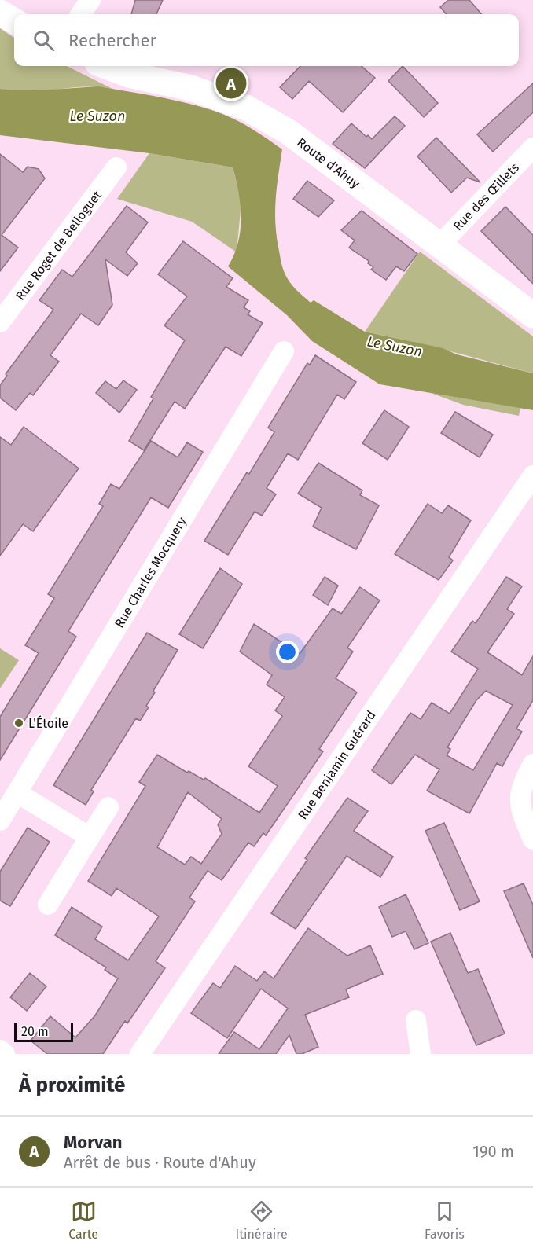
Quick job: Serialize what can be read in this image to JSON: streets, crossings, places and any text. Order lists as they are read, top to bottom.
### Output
{
  "streets": {
    "main road": ["Route d'Ahuy"],
    "street": [
      "Rue des Œillets",
      "Rue Roget de Belloguet",
      "Rue Charles Mocquery",
      "Rue Benjamin Guérard"
    ]
  },
  "crossings": [
    ["Route d'Ahuy", "Rue des Œillets"]
  ],
  "water": ["Le Suzon"],
  "places": ["L'Étoile"],
  "scale_bar": "20 m",
  "page": {
    "search": "Rechercher",
    "pins": "A",
    "scale": "20 m",
    "heading": "À proximité",
    "list": [
      {
        "mark": "A",
        "name": "Morvan",
        "note": "Arrêt de bus · Route d'Ahuy",
        "value": "190 m"
      }
    ],
    "nav": ["Carte", "Itinéraire", "Favoris"]
  }
}
